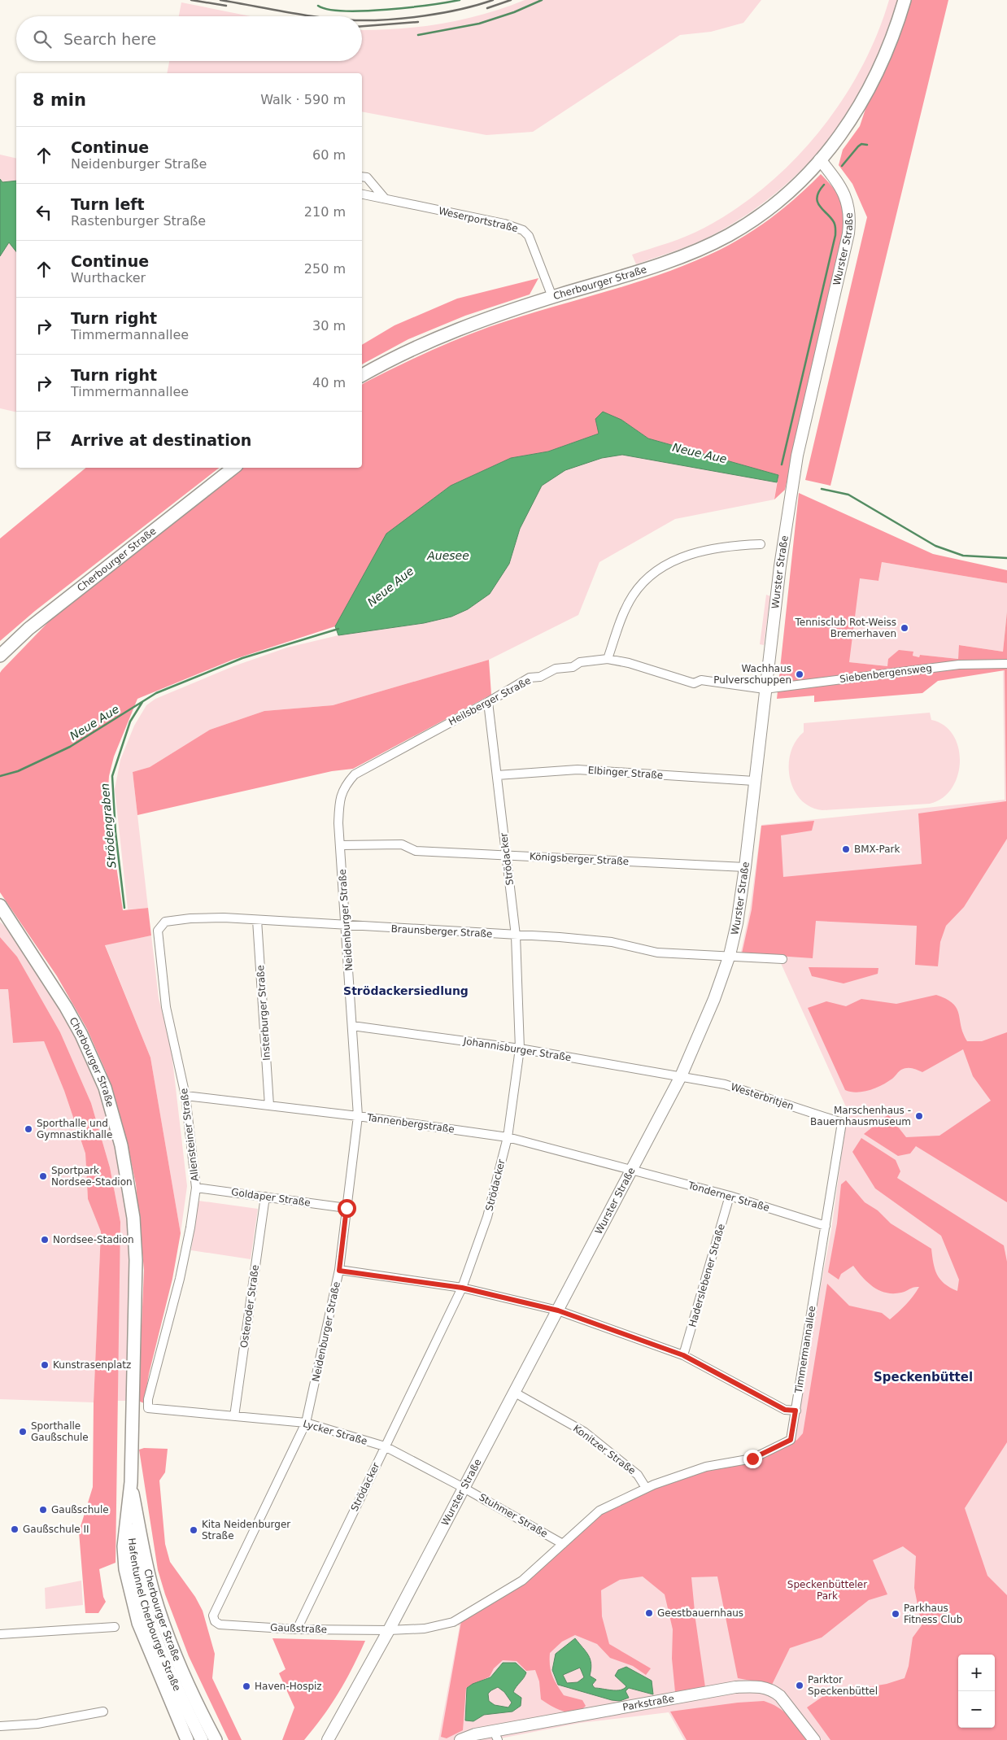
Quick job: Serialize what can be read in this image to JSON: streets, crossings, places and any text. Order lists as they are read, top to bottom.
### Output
{
  "streets": {
    "main road": ["Cherbourger Straße", "Hafentunnel Cherbourger Straße"],
    "street": [
      "Weserportstraße",
      "Wurster Straße",
      "Siebenbergensweg",
      "Heilsberger Straße",
      "Elbinger Straße",
      "Strödacker",
      "Königsberger Straße",
      "Neidenburger Straße",
      "Braunsberger Straße",
      "Insterburger Straße",
      "Johannisburger Straße",
      "Westerbritjen",
      "Tannenbergstraße",
      "Allensteiner Straße",
      "Tonderner Straße",
      "Goldaper Straße",
      "Haderslebener Straße",
      "Osteroder Straße",
      "Timmermannallee",
      "Lycker Straße",
      "Konitzer Straße",
      "Stuhmer Straße",
      "Gaußstraße",
      "Parkstraße"
    ]
  },
  "crossings": [
    ["Weserportstraße", "Cherbourger Straße"],
    ["Wurster Straße", "Cherbourger Straße"],
    ["Wurster Straße", "Siebenbergensweg"],
    ["Wurster Straße", "Heilsberger Straße"],
    ["Wurster Straße", "Elbinger Straße"],
    ["Wurster Straße", "Königsberger Straße"],
    ["Wurster Straße", "Braunsberger Straße"],
    ["Wurster Straße", "Johannisburger Straße"],
    ["Wurster Straße", "Westerbritjen"],
    ["Wurster Straße", "Tannenbergstraße"],
    ["Wurster Straße", "Tonderner Straße"],
    ["Wurster Straße", "Timmermannallee"],
    ["Wurster Straße", "Lycker Straße"],
    ["Wurster Straße", "Konitzer Straße"],
    ["Wurster Straße", "Stuhmer Straße"],
    ["Wurster Straße", "Gaußstraße"],
    ["Cherbourger Straße", "Hafentunnel Cherbourger Straße"],
    ["Siebenbergensweg", "Heilsberger Straße"],
    ["Heilsberger Straße", "Strödacker"],
    ["Heilsberger Straße", "Neidenburger Straße"],
    ["Elbinger Straße", "Strödacker"],
    ["Strödacker", "Königsberger Straße"],
    ["Strödacker", "Braunsberger Straße"],
    ["Strödacker", "Johannisburger Straße"],
    ["Strödacker", "Tannenbergstraße"],
    ["Strödacker", "Lycker Straße"],
    ["Strödacker", "Gaußstraße"],
    ["Königsberger Straße", "Neidenburger Straße"],
    ["Neidenburger Straße", "Braunsberger Straße"],
    ["Neidenburger Straße", "Johannisburger Straße"],
    ["Neidenburger Straße", "Tannenbergstraße"],
    ["Neidenburger Straße", "Goldaper Straße"],
    ["Neidenburger Straße", "Lycker Straße"],
    ["Neidenburger Straße", "Gaußstraße"],
    ["Braunsberger Straße", "Insterburger Straße"],
    ["Braunsberger Straße", "Allensteiner Straße"],
    ["Insterburger Straße", "Tannenbergstraße"],
    ["Johannisburger Straße", "Westerbritjen"],
    ["Westerbritjen", "Timmermannallee"],
    ["Tannenbergstraße", "Allensteiner Straße"],
    ["Tannenbergstraße", "Tonderner Straße"],
    ["Allensteiner Straße", "Goldaper Straße"],
    ["Allensteiner Straße", "Lycker Straße"],
    ["Tonderner Straße", "Haderslebener Straße"],
    ["Tonderner Straße", "Timmermannallee"],
    ["Goldaper Straße", "Osteroder Straße"],
    ["Osteroder Straße", "Lycker Straße"],
    ["Timmermannallee", "Konitzer Straße"],
    ["Timmermannallee", "Stuhmer Straße"],
    ["Timmermannallee", "Gaußstraße"],
    ["Lycker Straße", "Stuhmer Straße"]
  ],
  "districts": ["Strödackersiedlung", "Speckenbüttel"],
  "water": ["Neue Aue", "Auesee", "Strödengraben"],
  "parks": ["Speckenbütteler Park"],
  "places": [
    "Tennisclub Rot-Weiss Bremerhaven",
    "Wachhaus Pulverschuppen",
    "BMX-Park",
    "Marschenhaus - Bauernhausmuseum",
    "Sporthalle und Gymnastikhalle",
    "Sportpark Nordsee-Stadion",
    "Nordsee-Stadion",
    "Kunstrasenplatz",
    "Sporthalle Gaußschule",
    "Gaußschule",
    "Gaußschule II",
    "Kita Neidenburger Straße",
    "Geestbauernhaus",
    "Parkhaus Fitness Club",
    "Parktor Speckenbüttel",
    "Haven-Hospiz"
  ],
  "page": {
    "search": "Search here",
    "heading": ["8 min", "Walk · 590 m"],
    "list": [
      ["Continue", "Neidenburger Straße", "60 m"],
      ["Turn left", "Rastenburger Straße", "210 m"],
      ["Continue", "Wurthacker", "250 m"],
      ["Turn right", "Timmermannallee", "30 m"],
      ["Turn right", "Timmermannallee", "40 m"],
      "Arrive at destination"
    ],
    "map_buttons": ["+", "−"]
  }
}
